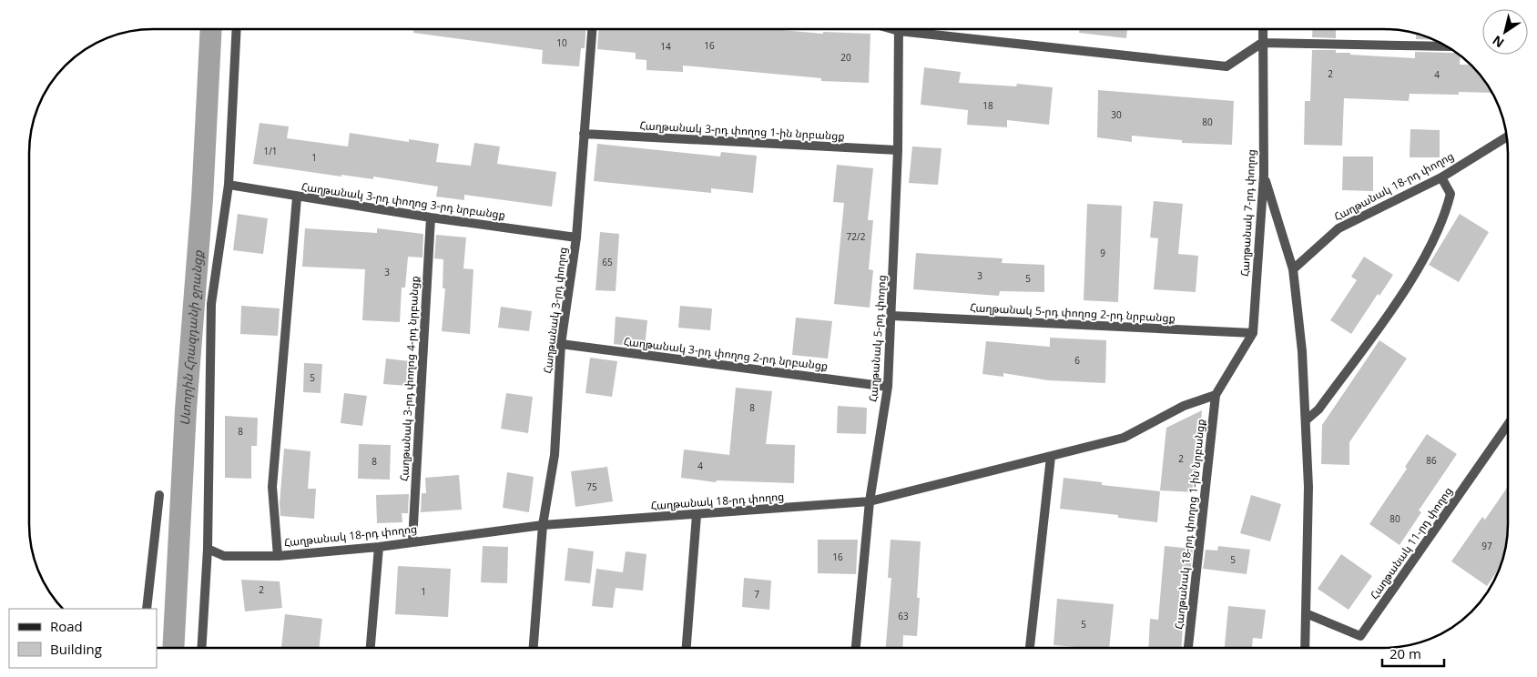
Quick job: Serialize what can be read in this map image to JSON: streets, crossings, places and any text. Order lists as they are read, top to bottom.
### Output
{
  "streets": {
    "street": [
      "Հաղթանակ 3-րդ փողոց 1-ին նրբանցք",
      "Հաղթանակ 18-րդ փողոց",
      "Հաղթանակ 3-րդ փողոց 3-րդ նրբանցք",
      "Հաղթանակ 7-րդ փողոց",
      "Հաղթանակ 3-րդ փողոց",
      "Հաղթանակ 5-րդ փողոց 2-րդ նրբանցք",
      "Հաղթանակ 5-րդ փողոց",
      "Հաղթանակ 3-րդ փողոց 2-րդ նրբանցք",
      "Հաղթանակ 3-րդ փողոց 4-րդ նրբանցք",
      "Հաղթանակ 18-րդ փողոց 1-ին նրբանցք",
      "Հաղթանակ 11-րդ փողոց"
    ]
  },
  "crossings": [
    ["Հաղթանակ 3-րդ փողոց 1-ին նրբանցք", "Հաղթանակ 3-րդ փողոց"],
    ["Հաղթանակ 3-րդ փողոց 1-ին նրբանցք", "Հաղթանակ 5-րդ փողոց"],
    ["Հաղթանակ 18-րդ փողոց", "Հաղթանակ 7-րդ փողոց"],
    ["Հաղթանակ 18-րդ փողոց", "Հաղթանակ 3-րդ փողոց"],
    ["Հաղթանակ 18-րդ փողոց", "Հաղթանակ 5-րդ փողոց"],
    ["Հաղթանակ 18-րդ փողոց", "Հաղթանակ 3-րդ փողոց 4-րդ նրբանցք"],
    ["Հաղթանակ 18-րդ փողոց", "Հաղթանակ 18-րդ փողոց 1-ին նրբանցք"],
    ["Հաղթանակ 3-րդ փողոց 3-րդ նրբանցք", "Հաղթանակ 3-րդ փողոց"],
    ["Հաղթանակ 3-րդ փողոց 3-րդ նրբանցք", "Հաղթանակ 3-րդ փողոց 4-րդ նրբանցք"],
    ["Հաղթանակ 7-րդ փողոց", "Հաղթանակ 5-րդ փողոց 2-րդ նրբանցք"],
    ["Հաղթանակ 7-րդ փողոց", "Հաղթանակ 18-րդ փողոց 1-ին նրբանցք"],
    ["Հաղթանակ 3-րդ փողոց", "Հաղթանակ 3-րդ փողոց 2-րդ նրբանցք"],
    ["Հաղթանակ 5-րդ փողոց 2-րդ նրբանցք", "Հաղթանակ 5-րդ փողոց"],
    ["Հաղթանակ 5-րդ փողոց", "Հաղթանակ 3-րդ փողոց 2-րդ նրբանցք"]
  ],
  "water": ["Ստորին Հրազդանի ջրանցք"],
  "house_numbers": [
    "10",
    "16",
    "14",
    "20",
    "2",
    "4",
    "18",
    "30",
    "80",
    "1/1",
    "1",
    "72/2",
    "9",
    "65",
    "3",
    "3",
    "5",
    "6",
    "5",
    "8",
    "8",
    "2",
    "86",
    "8",
    "4",
    "75",
    "80",
    "97",
    "16",
    "5",
    "2",
    "1",
    "7",
    "63",
    "5"
  ],
  "legend": ["Road", "Building"],
  "scale_bar": "20 m",
  "north": "bottom left"
}
